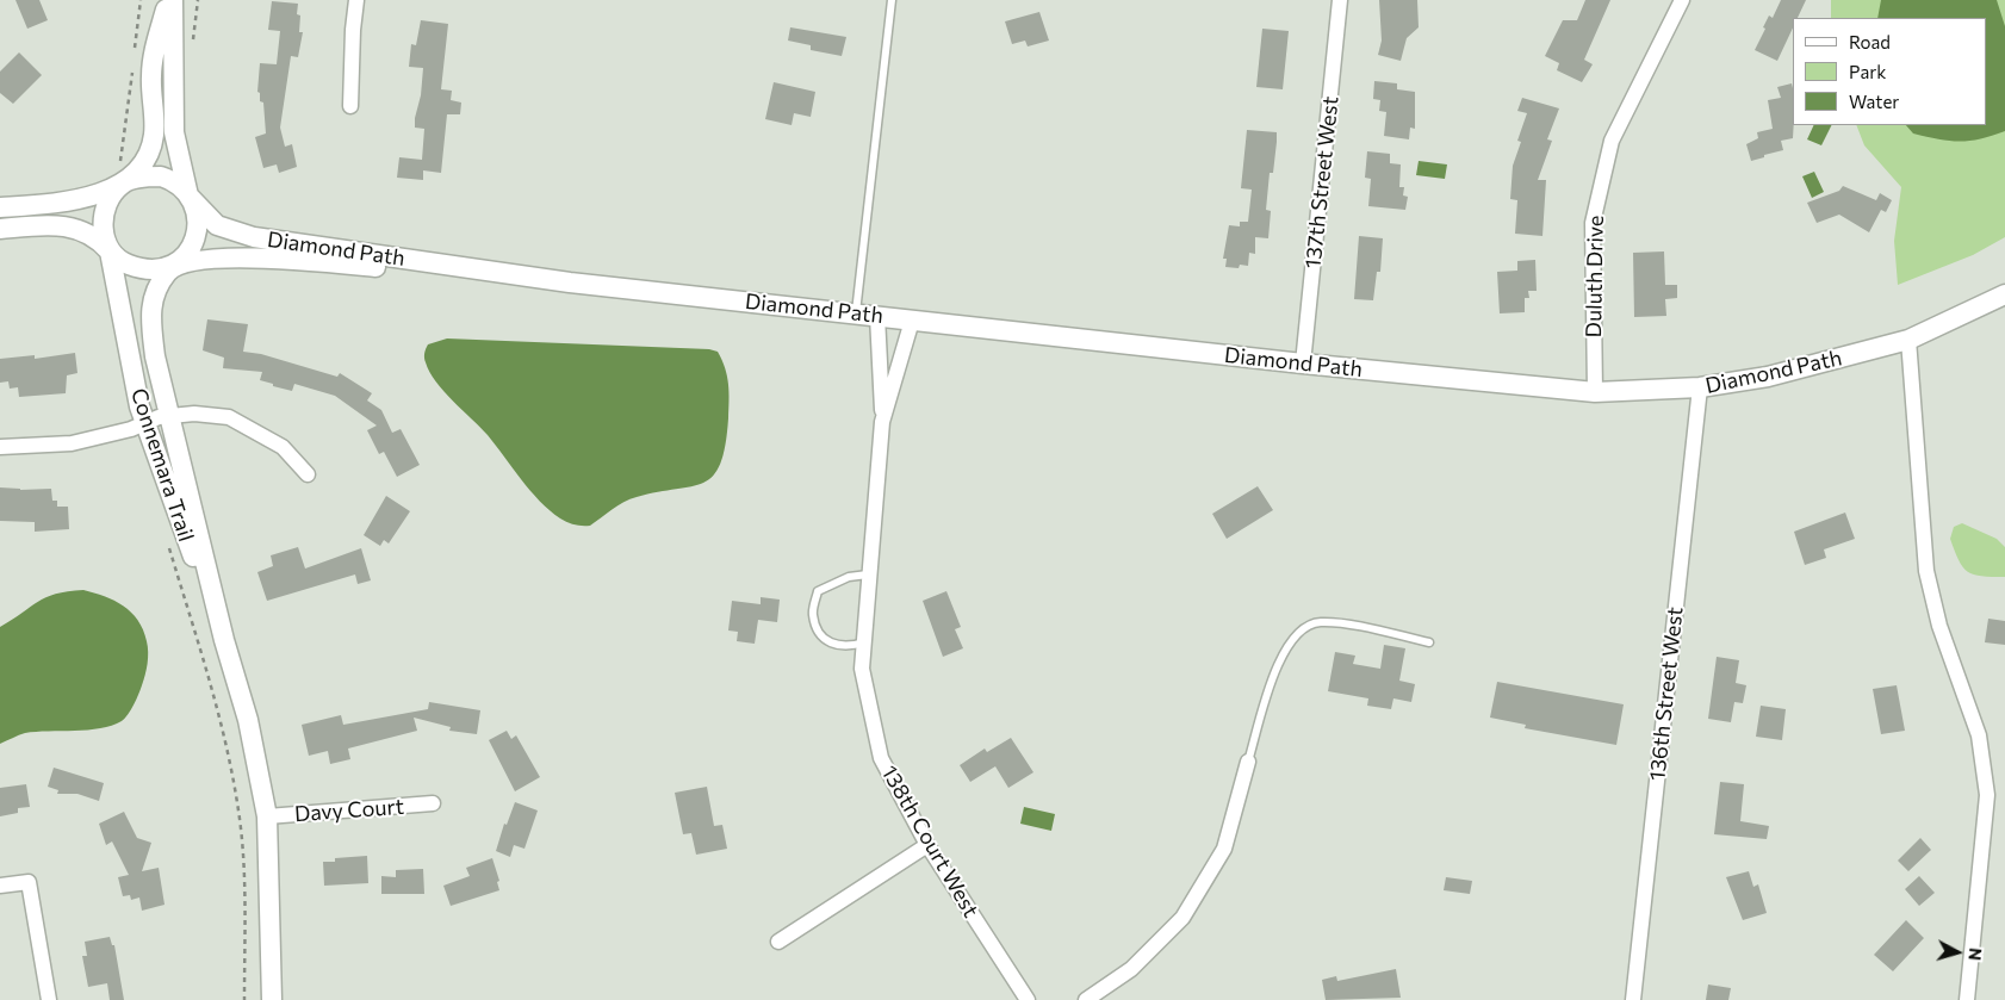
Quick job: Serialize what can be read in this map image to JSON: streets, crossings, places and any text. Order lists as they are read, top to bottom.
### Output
{
  "streets": {
    "street": [
      "137th Street West",
      "Diamond Path",
      "Duluth Drive",
      "Connemara Trail",
      "136th Street West",
      "Davy Court",
      "138th Court West"
    ]
  },
  "crossings": [
    ["137th Street West", "Diamond Path"],
    ["Diamond Path", "Duluth Drive"],
    ["Diamond Path", "Connemara Trail"],
    ["Diamond Path", "136th Street West"],
    ["Diamond Path", "138th Court West"],
    ["Connemara Trail", "Davy Court"]
  ],
  "legend": ["Road", "Park", "Water"],
  "north": "right"
}
